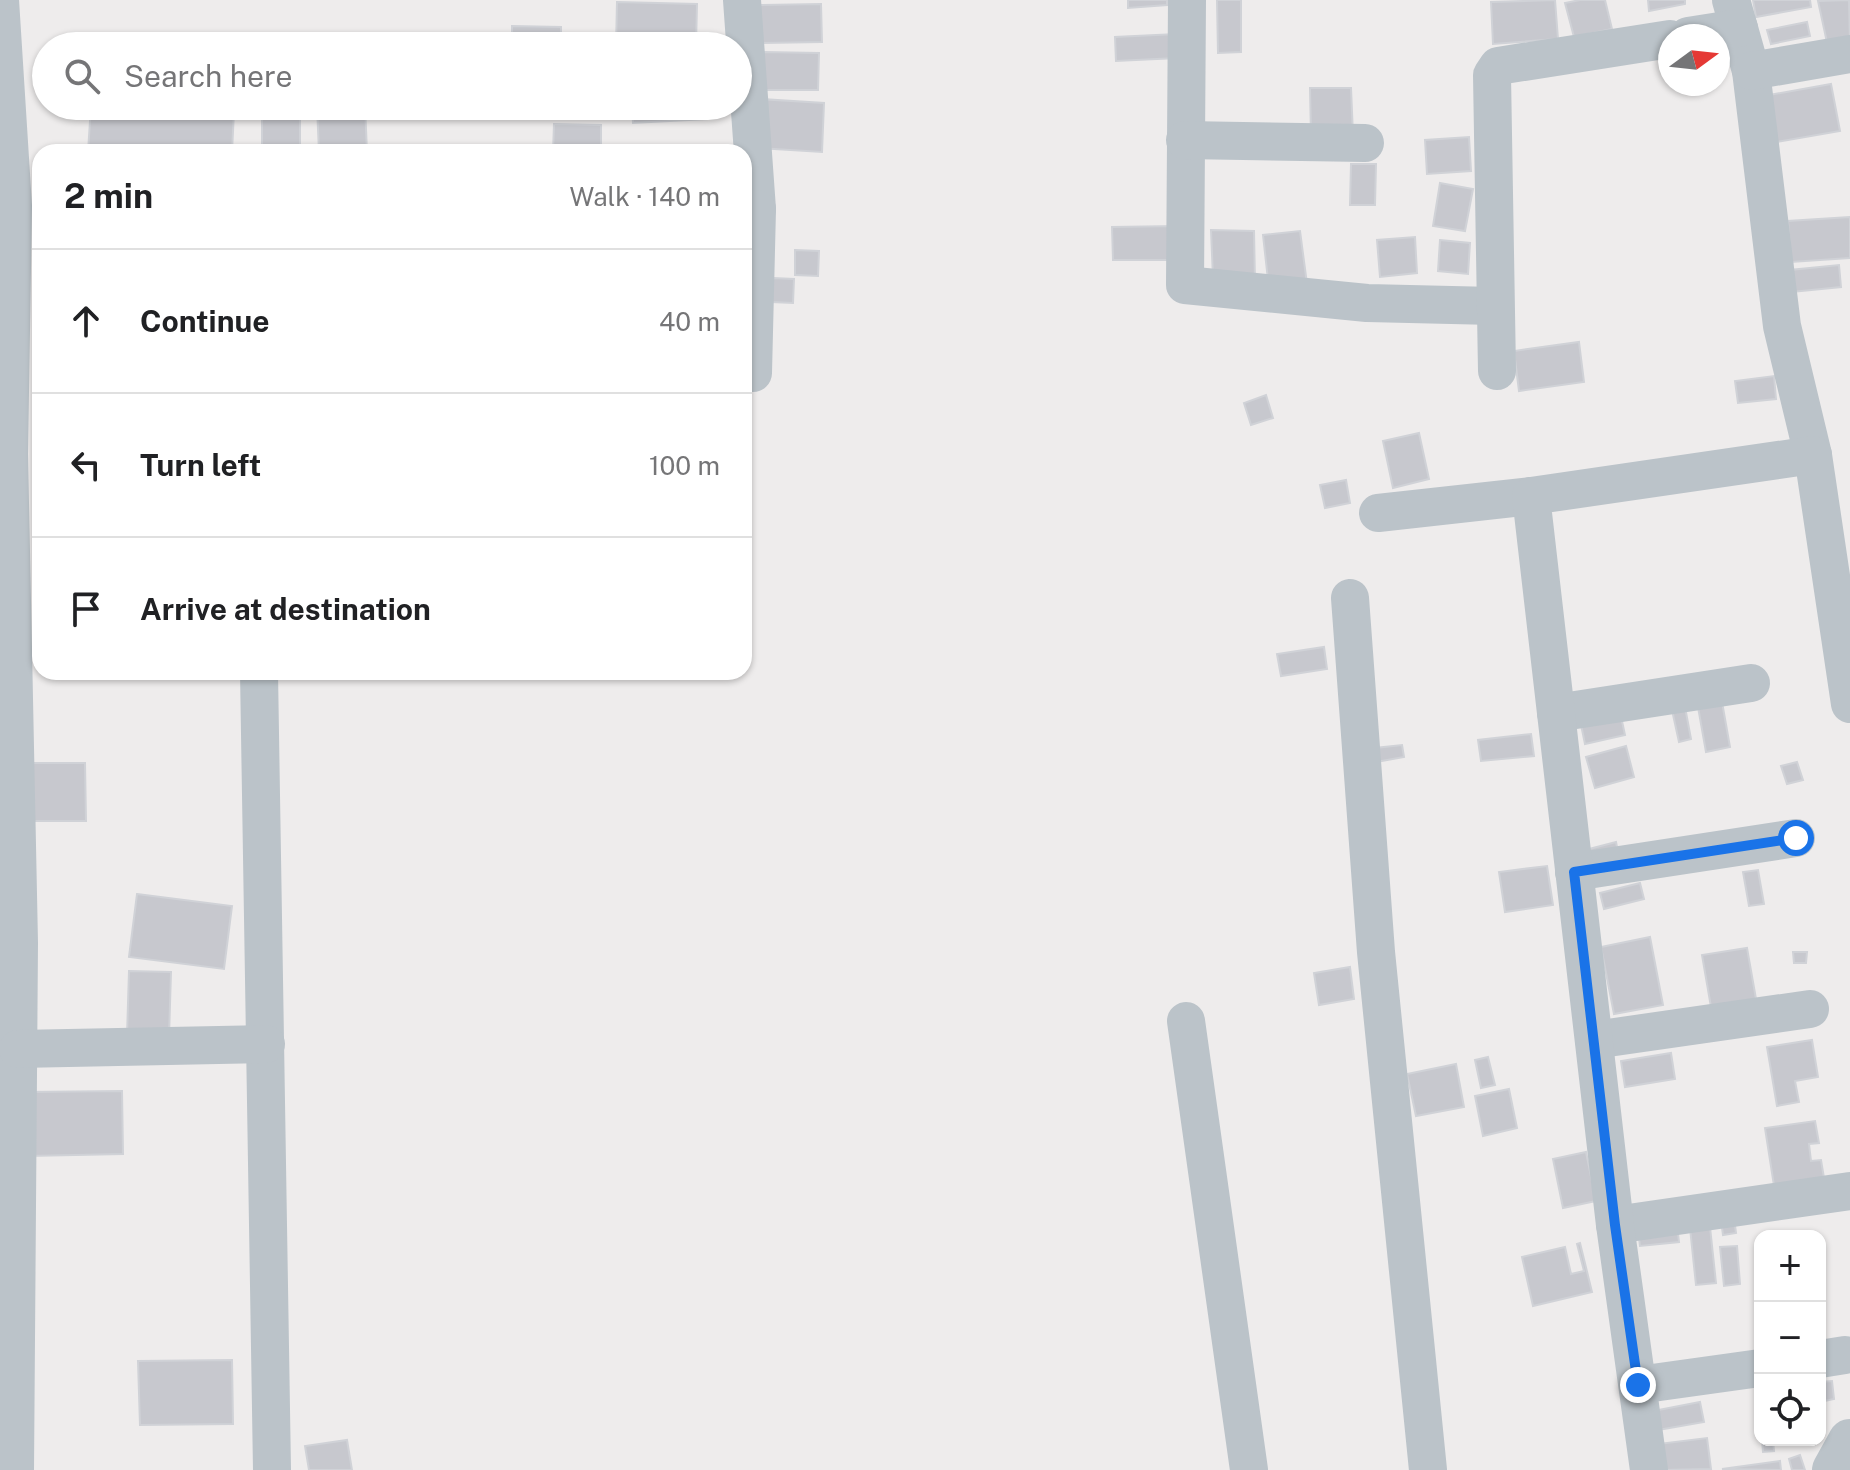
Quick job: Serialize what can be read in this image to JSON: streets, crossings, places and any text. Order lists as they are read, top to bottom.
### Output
{
  "north": "right",
  "page": {
    "search": "Search here",
    "heading": ["2 min", "Walk · 140 m"],
    "list": [
      ["Continue", "40 m"],
      ["Turn left", "100 m"],
      "Arrive at destination"
    ],
    "map_buttons": ["+", "−"]
  }
}
